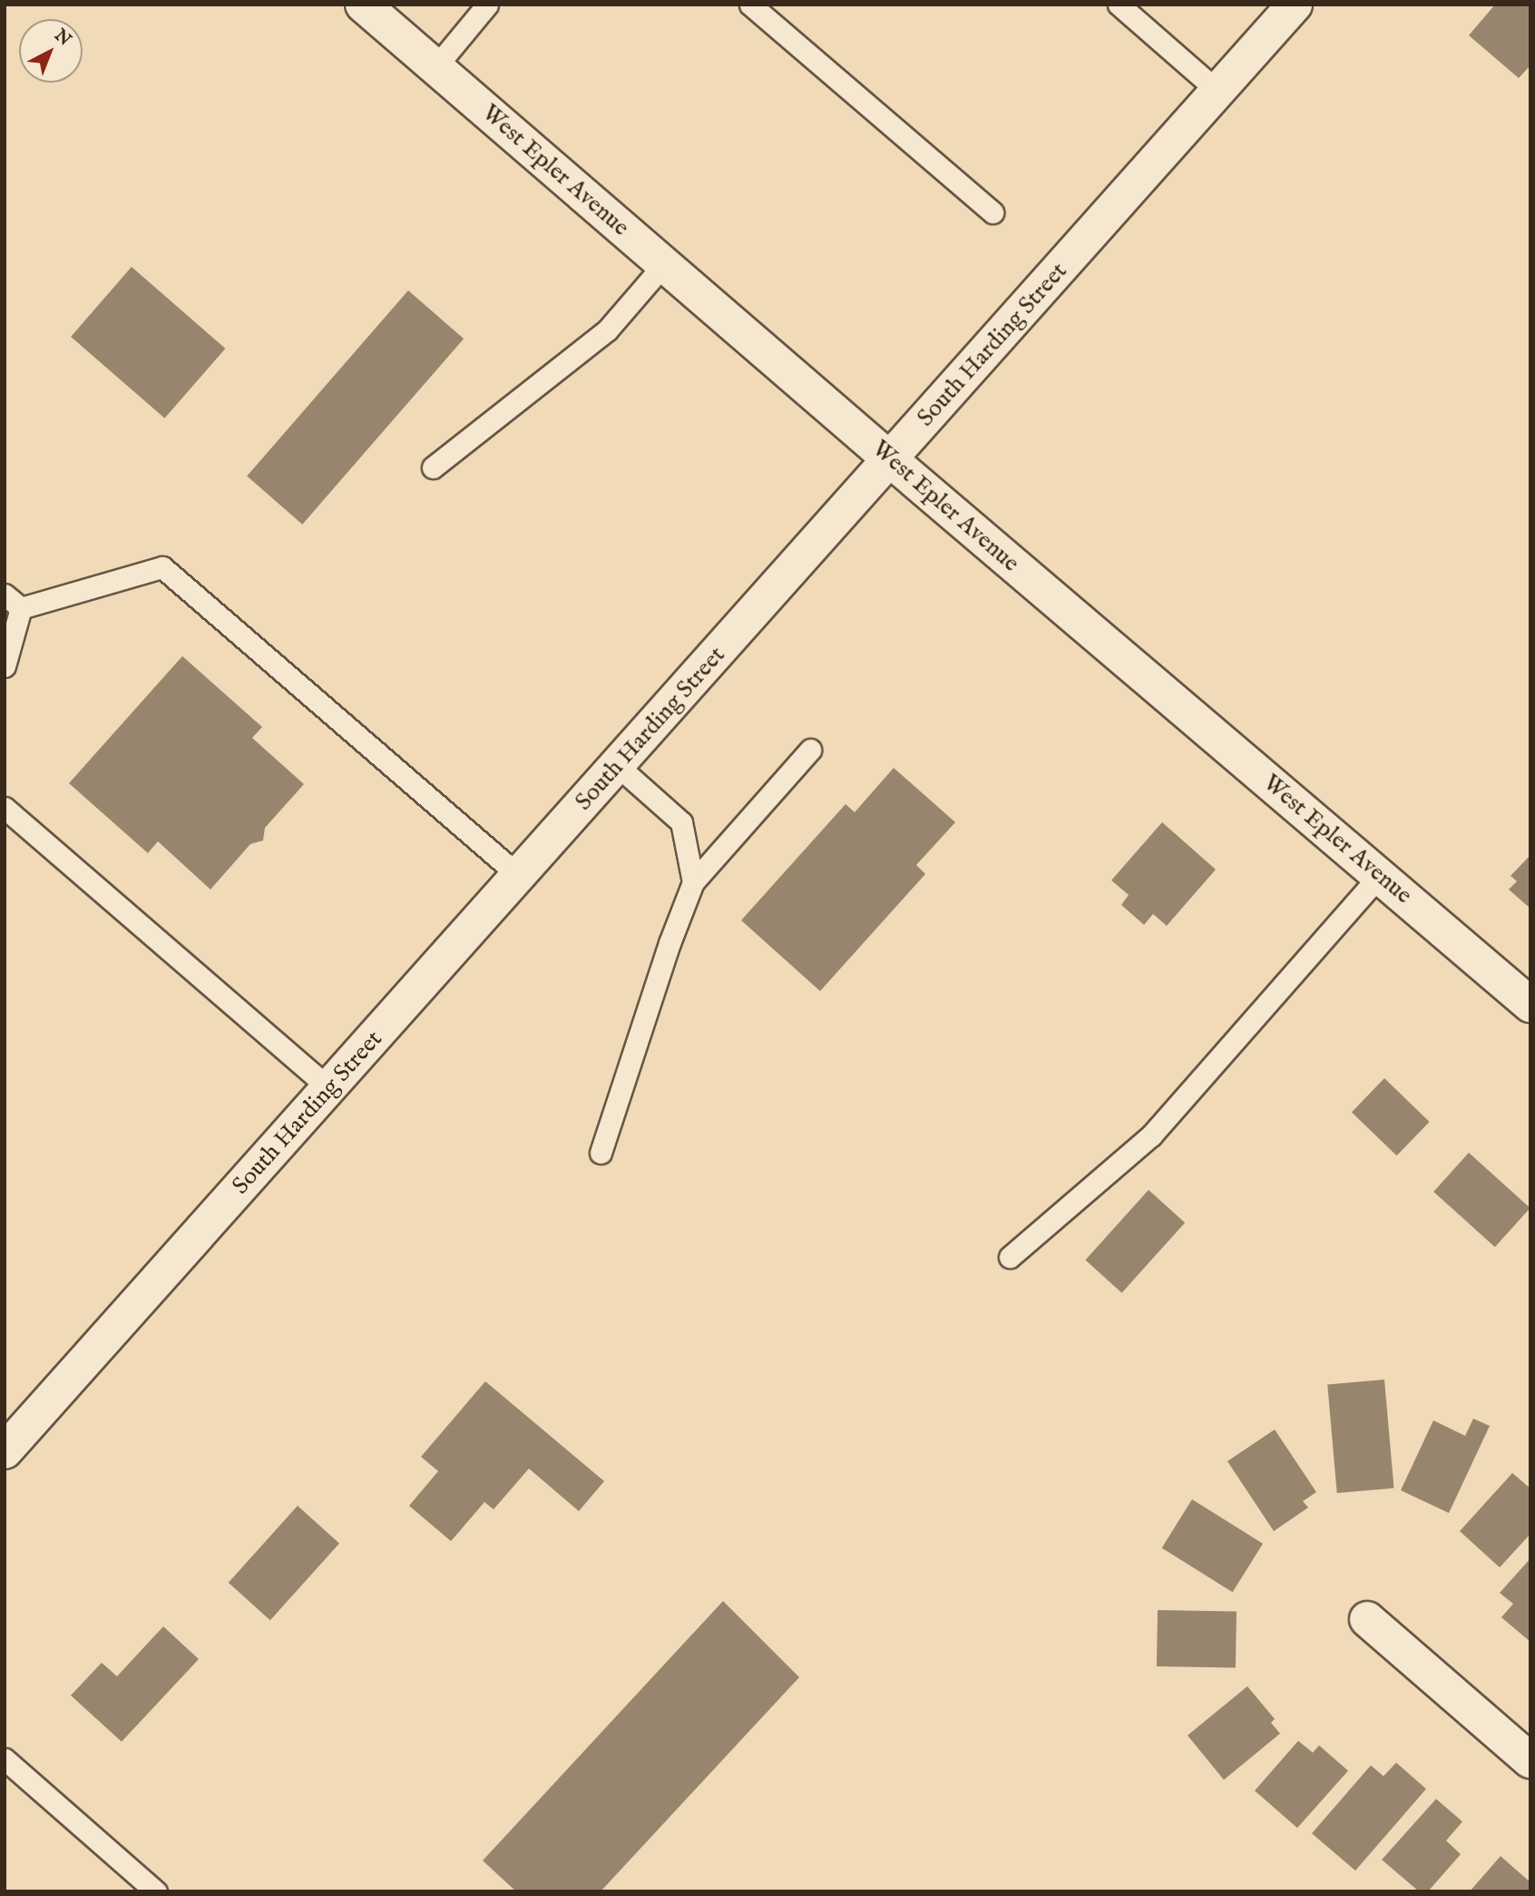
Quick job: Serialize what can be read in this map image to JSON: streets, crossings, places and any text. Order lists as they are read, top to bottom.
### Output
{
  "streets": {
    "street": ["West Epler Avenue", "South Harding Street"]
  },
  "crossings": [
    ["West Epler Avenue", "South Harding Street"]
  ],
  "north": "top right"
}
